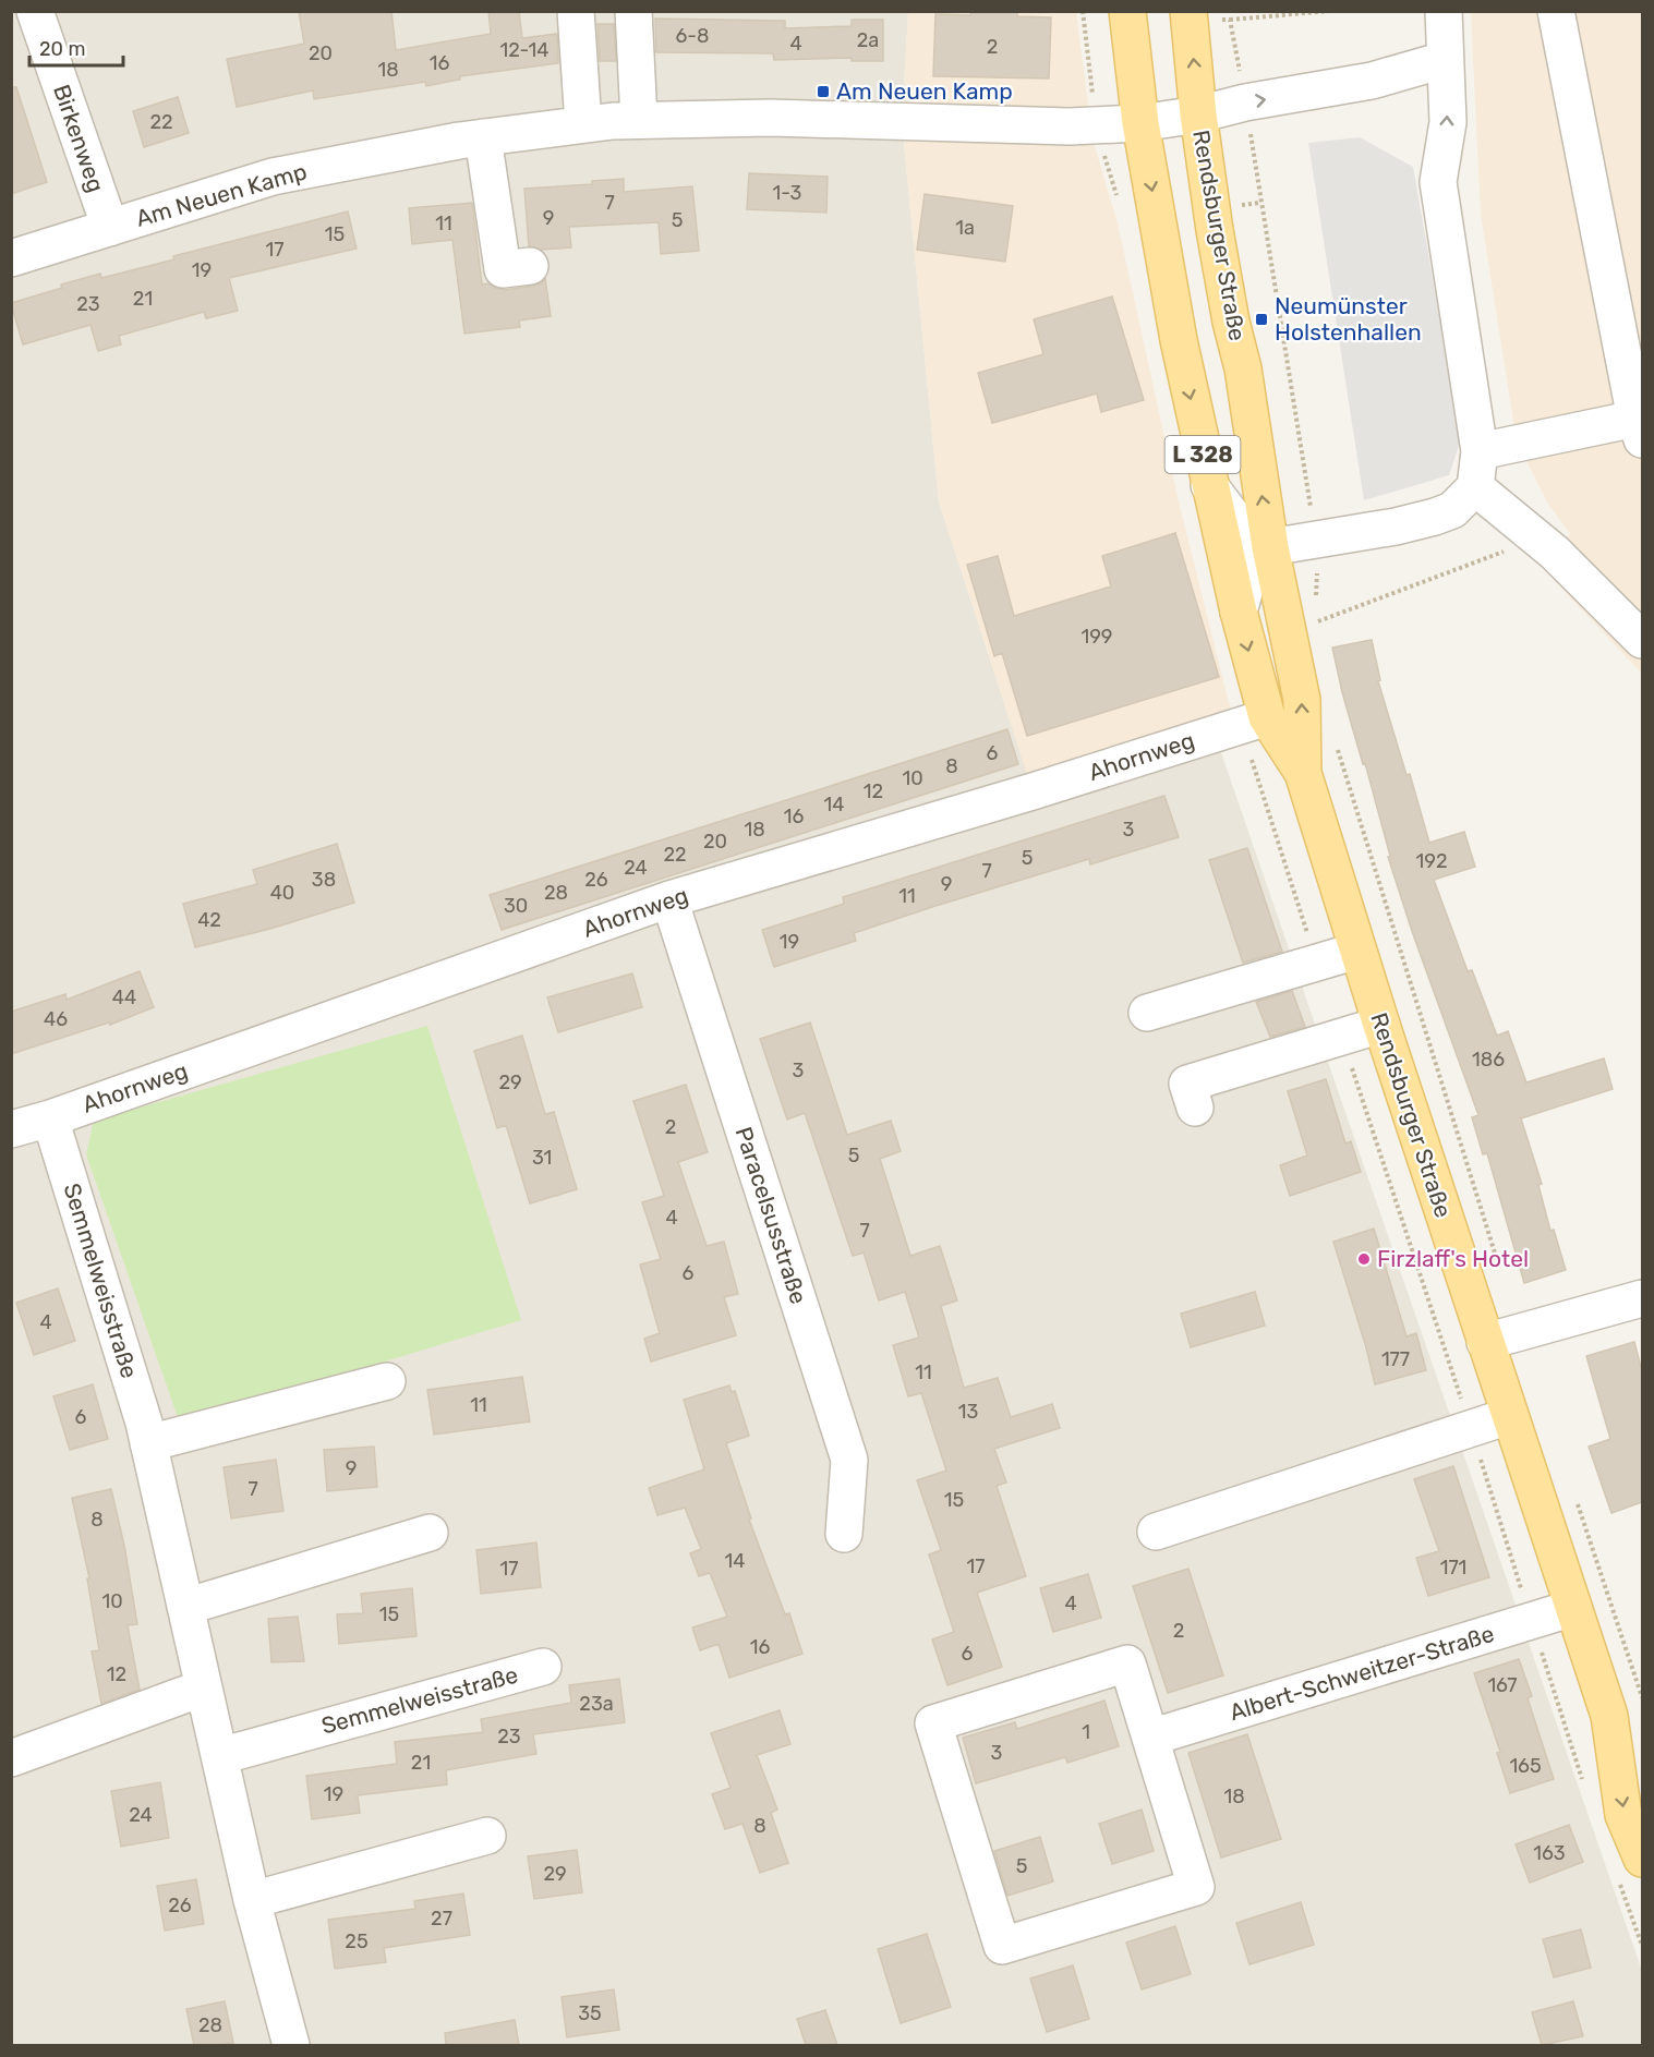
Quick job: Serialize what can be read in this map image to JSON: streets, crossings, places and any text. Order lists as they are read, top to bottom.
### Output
{
  "streets": {
    "main road": ["Rendsburger Straße", "L 328"],
    "street": [
      "Birkenweg",
      "Am Neuen Kamp",
      "Ahornweg",
      "Paracelsusstraße",
      "Semmelweisstraße",
      "Albert-Schweitzer-Straße"
    ]
  },
  "crossings": [
    ["Birkenweg", "Am Neuen Kamp"],
    ["Am Neuen Kamp", "Rendsburger Straße"],
    ["Am Neuen Kamp", "L 328"],
    ["Rendsburger Straße", "L 328"],
    ["Rendsburger Straße", "Ahornweg"],
    ["Rendsburger Straße", "Albert-Schweitzer-Straße"],
    ["Ahornweg", "Paracelsusstraße"],
    ["Ahornweg", "Semmelweisstraße"]
  ],
  "places": {
    "transit": ["Am Neuen Kamp", "Neumünster Holstenhallen"],
    "other": ["Firzlaff's Hotel"]
  },
  "house_numbers": [
    "6-8",
    "2a",
    "4",
    "2",
    "12-14",
    "20",
    "16",
    "18",
    "22",
    "1-3",
    "7",
    "9",
    "5",
    "11",
    "1a",
    "15",
    "17",
    "19",
    "21",
    "23",
    "199",
    "6",
    "8",
    "10",
    "12",
    "14",
    "16",
    "18",
    "3",
    "20",
    "22",
    "5",
    "192",
    "24",
    "7",
    "38",
    "26",
    "9",
    "40",
    "28",
    "11",
    "30",
    "42",
    "19",
    "44",
    "46",
    "186",
    "3",
    "29",
    "2",
    "5",
    "31",
    "4",
    "7",
    "6",
    "4",
    "177",
    "11",
    "11",
    "13",
    "6",
    "9",
    "7",
    "15",
    "8",
    "14",
    "17",
    "171",
    "17",
    "10",
    "4",
    "15",
    "2",
    "16",
    "6",
    "12",
    "167",
    "23a",
    "1",
    "23",
    "3",
    "21",
    "165",
    "19",
    "18",
    "24",
    "8",
    "163",
    "5",
    "29",
    "26",
    "27",
    "25",
    "35",
    "28"
  ],
  "scale_bar": "20 m"
}
